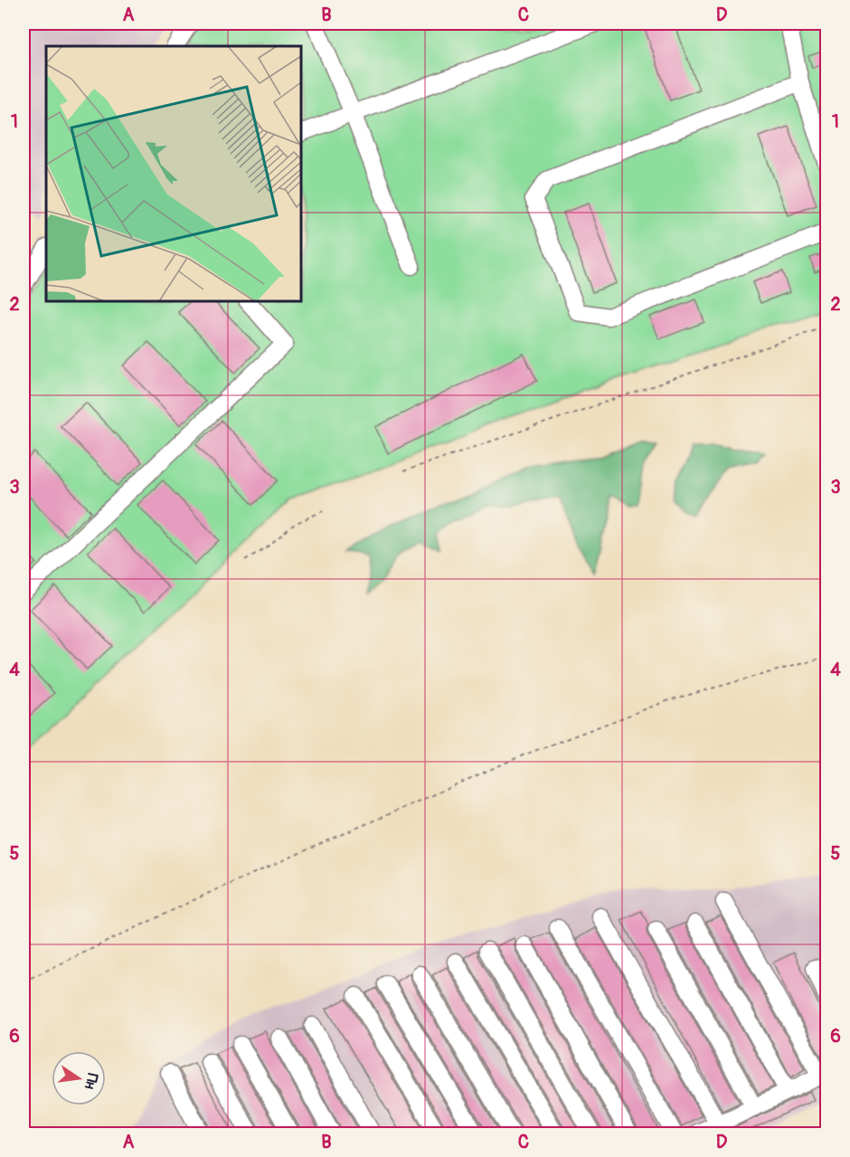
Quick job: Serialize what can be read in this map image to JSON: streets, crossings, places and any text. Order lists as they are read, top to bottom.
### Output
{
  "north": "right",
  "grid": {
    "columns": [
      "A",
      "B",
      "C",
      "D"
    ],
    "rows": [
      "1",
      "2",
      "3",
      "4",
      "5",
      "6"
    ]
  }
}
